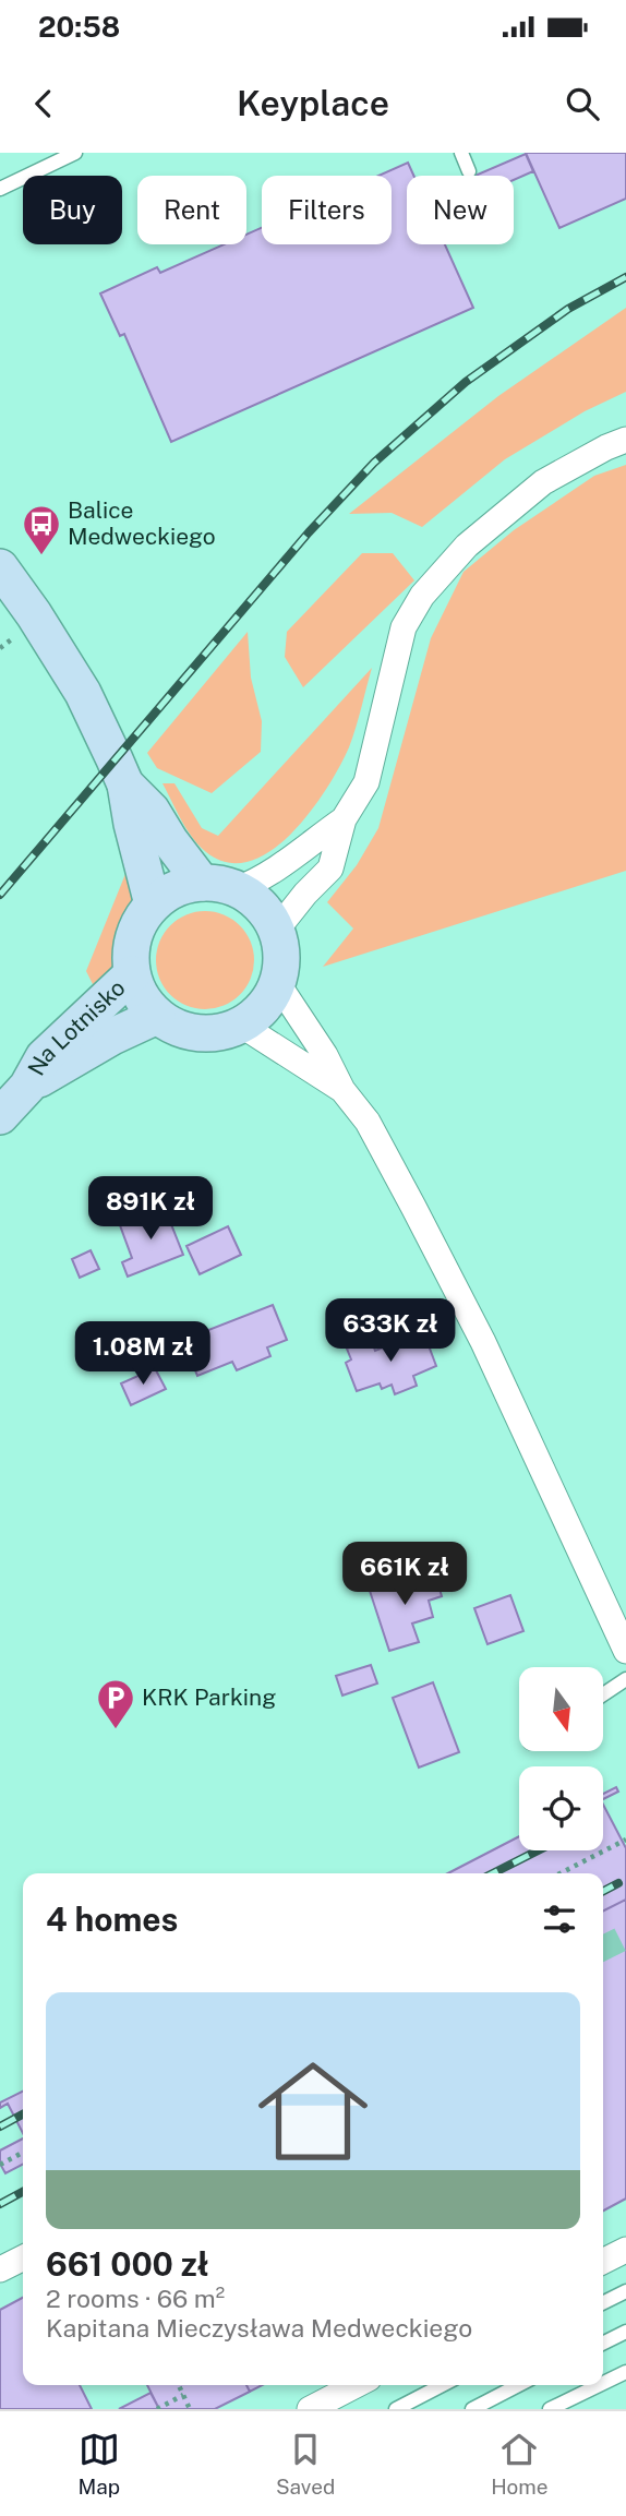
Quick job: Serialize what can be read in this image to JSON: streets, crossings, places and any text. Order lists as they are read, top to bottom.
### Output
{
  "streets": {
    "main road": ["Na Lotnisko"]
  },
  "places": {
    "bus stop": ["Balice Medweckiego"],
    "parking": ["KRK Parking"]
  },
  "north": "bottom",
  "page": {
    "status": "20:58",
    "header": "Keyplace",
    "chip": [
      "Buy",
      "Rent",
      "Filters",
      "New"
    ],
    "price": [
      "891K zł",
      "633K zł",
      "1.08M zł",
      "661K zł"
    ],
    "heading": "4 homes",
    "list": [
      {
        "name": "661 000 zł",
        "note": "2 rooms · 66 m² · Kapitana Mieczysława Medweckiego"
      }
    ],
    "tabs": ["Map", "Saved", "Home"]
  }
}
